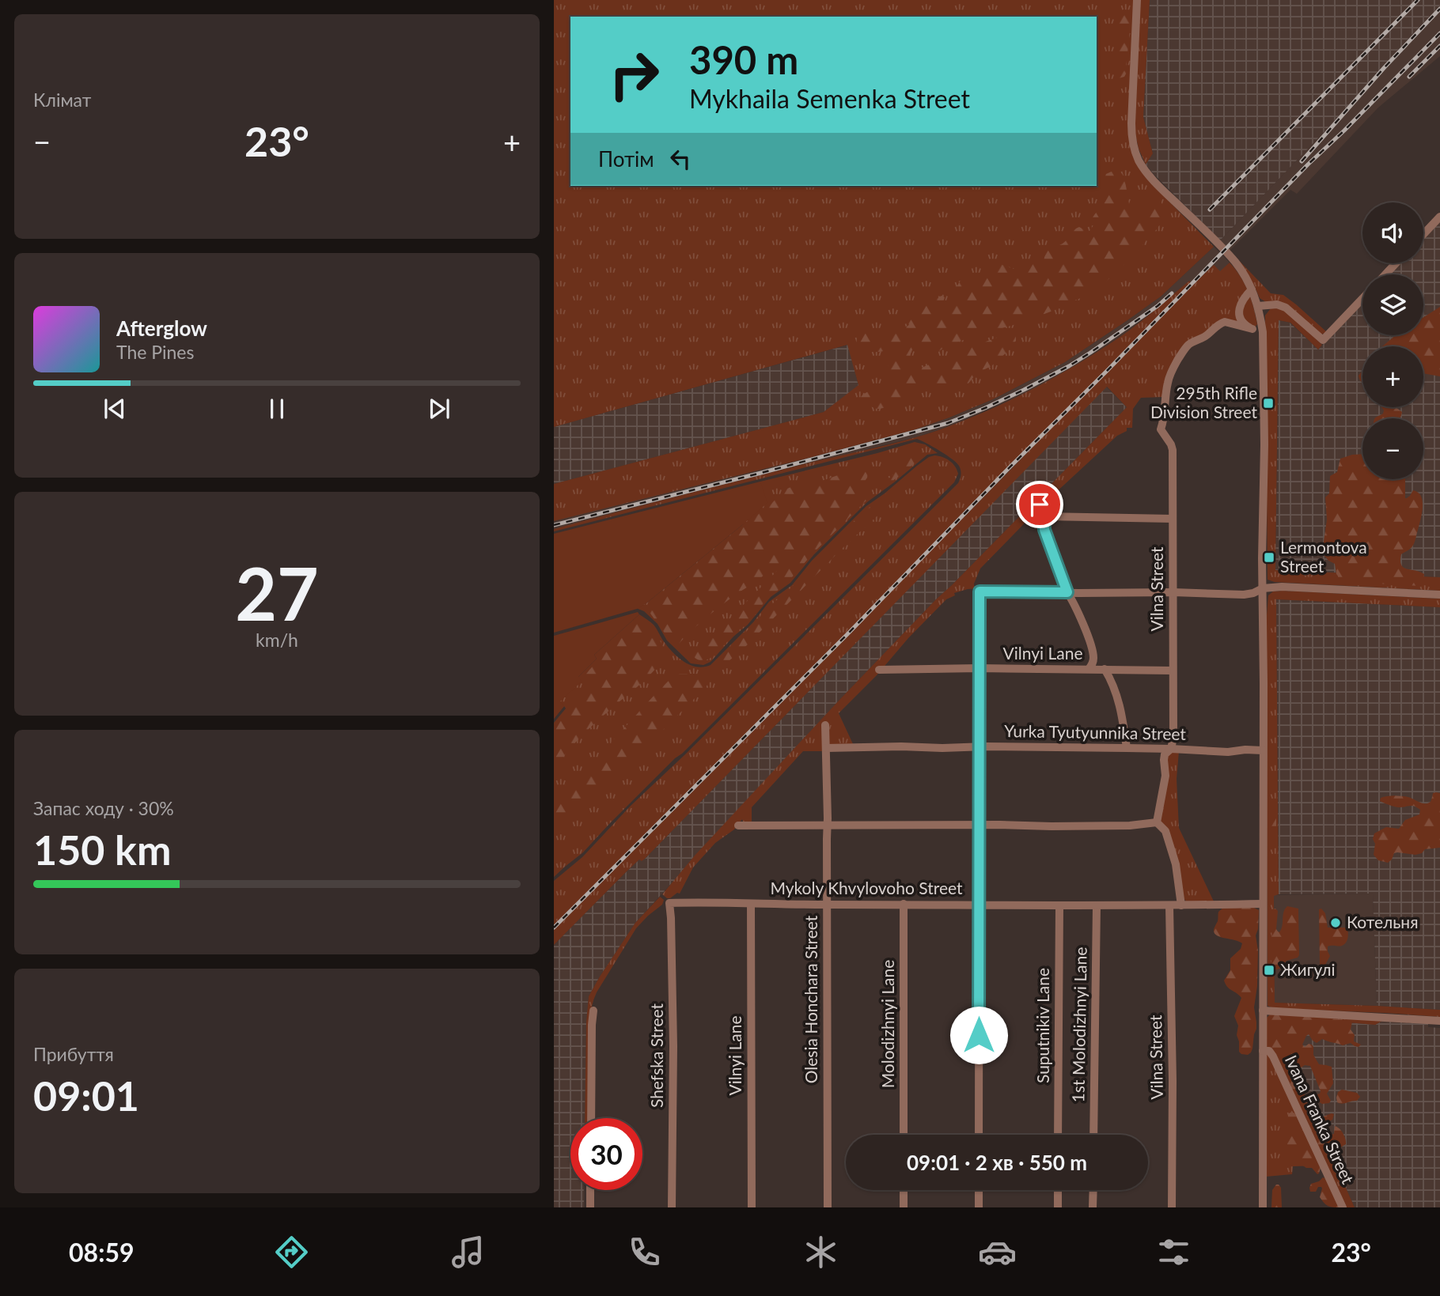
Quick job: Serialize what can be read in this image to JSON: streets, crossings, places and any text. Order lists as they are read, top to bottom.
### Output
{
  "streets": {
    "street": [
      "Vilna Street",
      "Vilnyi Lane",
      "Yurka Tyutyunnika Street",
      "Mykoly Khvylovoho Street",
      "Olesia Honchara Street",
      "Molodizhnyi Lane",
      "1st Molodizhnyi Lane",
      "Suputnikiv Lane",
      "Shefska Street",
      "Ivana Franka Street"
    ]
  },
  "crossings": [
    ["Vilna Street", "Vilnyi Lane"],
    ["Vilna Street", "Yurka Tyutyunnika Street"],
    ["Vilna Street", "Mykoly Khvylovoho Street"],
    ["Vilnyi Lane", "Mykoly Khvylovoho Street"],
    ["Yurka Tyutyunnika Street", "Olesia Honchara Street"],
    ["Mykoly Khvylovoho Street", "Olesia Honchara Street"],
    ["Mykoly Khvylovoho Street", "Molodizhnyi Lane"],
    ["Mykoly Khvylovoho Street", "1st Molodizhnyi Lane"],
    ["Mykoly Khvylovoho Street", "Suputnikiv Lane"],
    ["Mykoly Khvylovoho Street", "Shefska Street"]
  ],
  "places": {
    "transit": ["295th Rifle Division Street", "Lermontova Street", "Жигулі"],
    "other": ["Котельня"]
  },
  "page": {
    "tile": [
      "Клімат",
      ["27", "km/h"],
      ["Запас ходу · 30%", "150 km"],
      ["Прибуття", "09:01"]
    ],
    "turn": ["390 m", "Mykhaila Semenka Street"],
    "heat": ["−", "23°", "+"],
    "then": "Потім",
    "map_buttons": ["+", "−"],
    "song": ["Afterglow", "The Pines"],
    "limit": "30",
    "trip": "09:01 · 2 хв · 550 m",
    "tabs": ["08:59", "23°"]
  }
}
